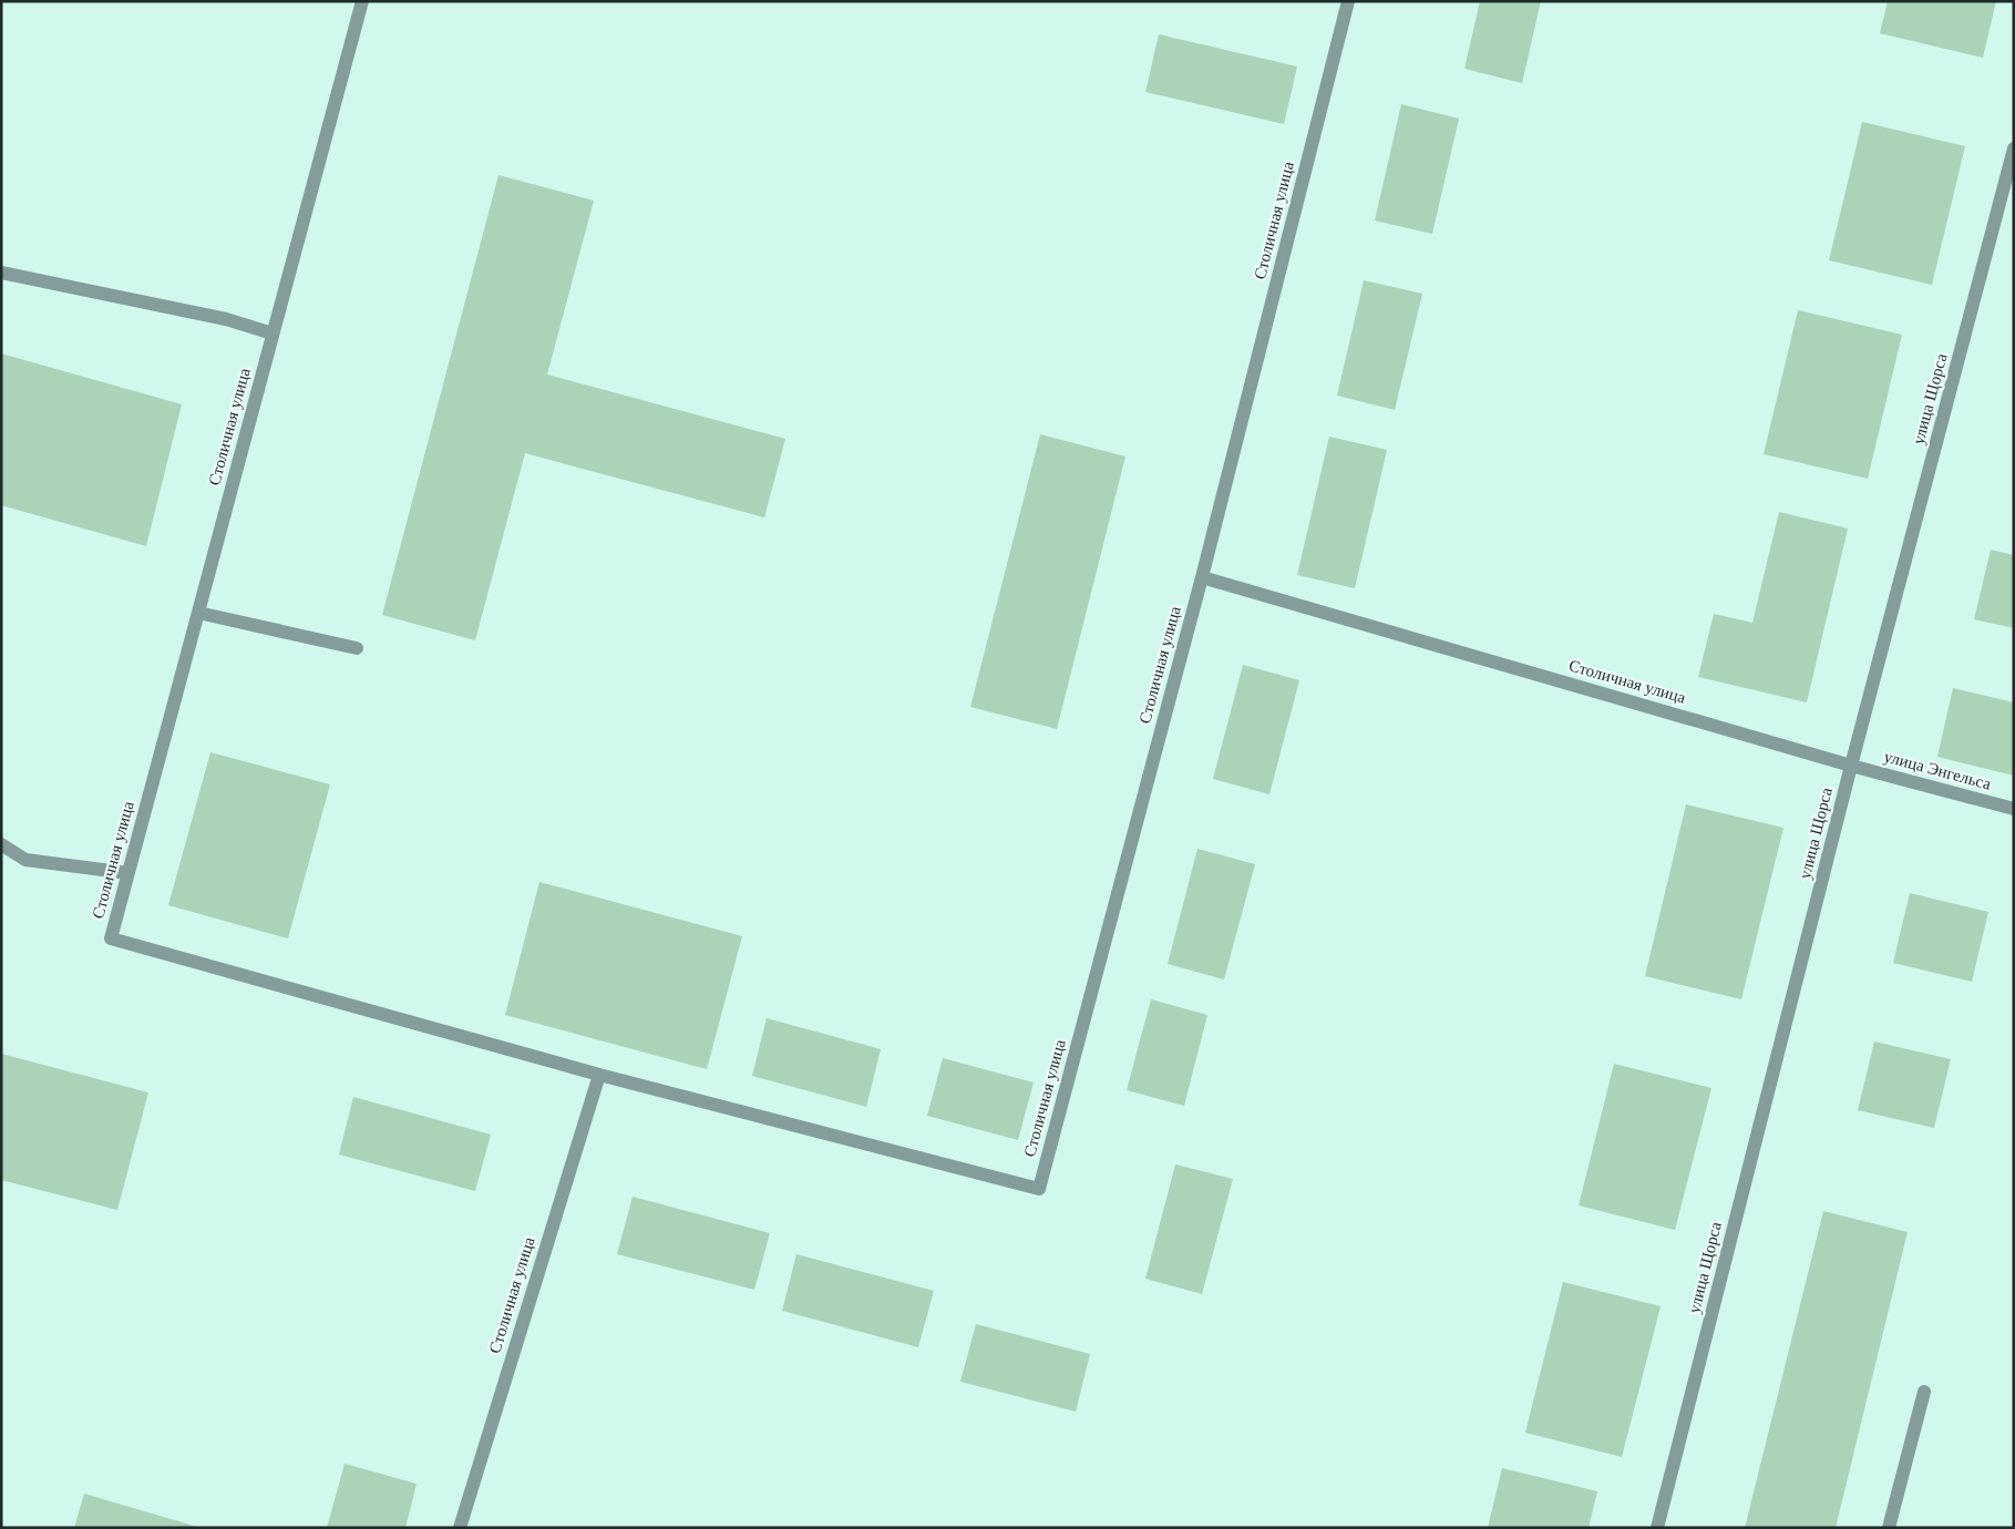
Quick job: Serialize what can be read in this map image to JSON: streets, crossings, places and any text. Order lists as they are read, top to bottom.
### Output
{
  "streets": {
    "street": ["Столичная улица", "улица Щорса", "улица Энгельса"]
  },
  "crossings": [
    ["Столичная улица", "улица Щорса"],
    ["Столичная улица", "улица Энгельса"],
    ["улица Щорса", "улица Энгельса"]
  ]
}
